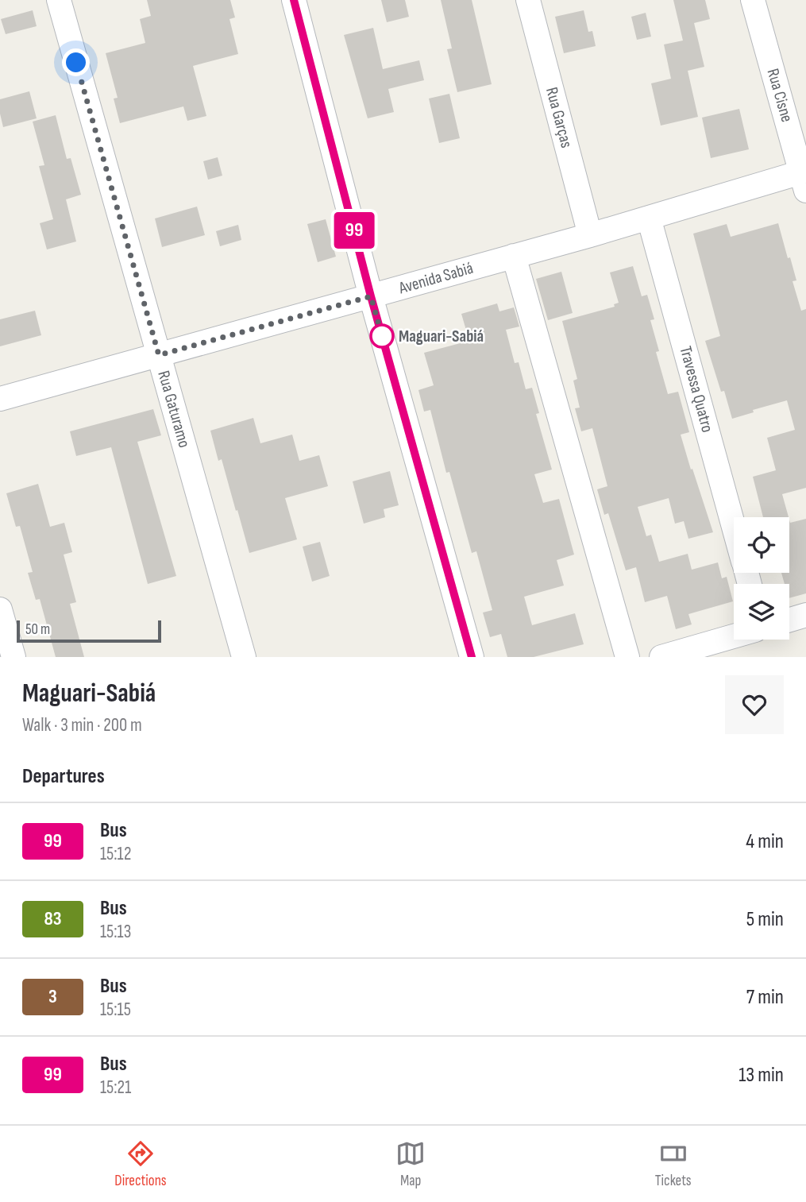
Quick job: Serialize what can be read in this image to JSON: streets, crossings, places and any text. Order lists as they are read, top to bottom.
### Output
{
  "streets": {
    "street": [
      "Rua Cisne",
      "Rua Garças",
      "Avenida Sabiá",
      "Travessa Quatro",
      "Rua Gaturamo"
    ]
  },
  "crossings": [
    ["Rua Cisne", "Avenida Sabiá"],
    ["Rua Garças", "Avenida Sabiá"],
    ["Avenida Sabiá", "Travessa Quatro"],
    ["Avenida Sabiá", "Rua Gaturamo"]
  ],
  "places": ["Maguari-Sabiá"],
  "lines": ["bus line 99"],
  "scale_bar": "50 m",
  "page": {
    "on_map": "99",
    "scale": "50 m",
    "heading": [
      ["Maguari-Sabiá", "Walk · 3 min · 200 m"],
      "Departures"
    ],
    "list": [
      {
        "mark": "99",
        "name": "Bus",
        "note": "15:12",
        "value": "4 min"
      },
      {
        "mark": "83",
        "name": "Bus",
        "note": "15:13",
        "value": "5 min"
      },
      {
        "mark": "3",
        "name": "Bus",
        "note": "15:15",
        "value": "7 min"
      },
      {
        "mark": "99",
        "name": "Bus",
        "note": "15:21",
        "value": "13 min"
      }
    ],
    "tabs": ["Directions", "Map", "Tickets"]
  }
}
